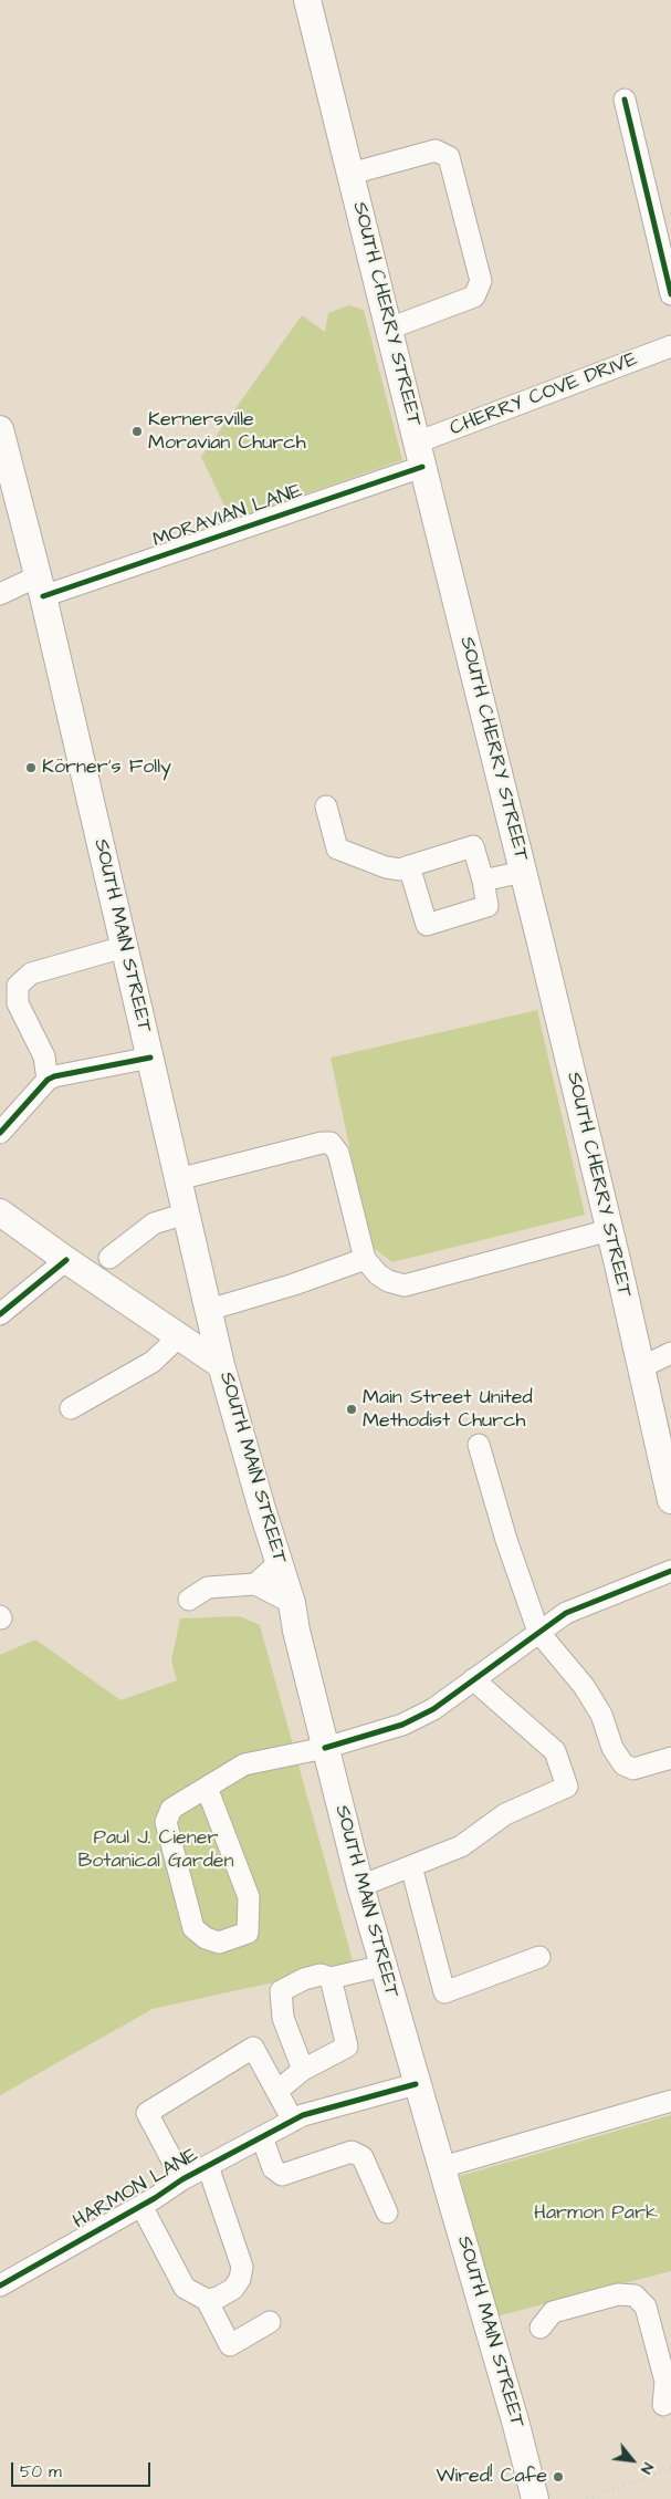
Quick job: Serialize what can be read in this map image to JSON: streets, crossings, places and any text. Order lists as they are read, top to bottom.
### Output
{
  "streets": {
    "main road": ["SOUTH CHERRY STREET", "SOUTH MAIN STREET"],
    "street": ["CHERRY COVE DRIVE", "MORAVIAN LANE", "HARMON LANE"]
  },
  "crossings": [
    ["SOUTH CHERRY STREET", "CHERRY COVE DRIVE"],
    ["SOUTH CHERRY STREET", "MORAVIAN LANE"],
    ["CHERRY COVE DRIVE", "MORAVIAN LANE"],
    ["MORAVIAN LANE", "SOUTH MAIN STREET"],
    ["SOUTH MAIN STREET", "HARMON LANE"]
  ],
  "parks": ["Paul J. Ciener Botanical Garden", "Harmon Park"],
  "places": [
    "Kernersville Moravian Church",
    "Körner's Folly",
    "Main Street United Methodist Church",
    "Wired! Cafe"
  ],
  "scale_bar": "50 m",
  "north": "bottom right"
}
